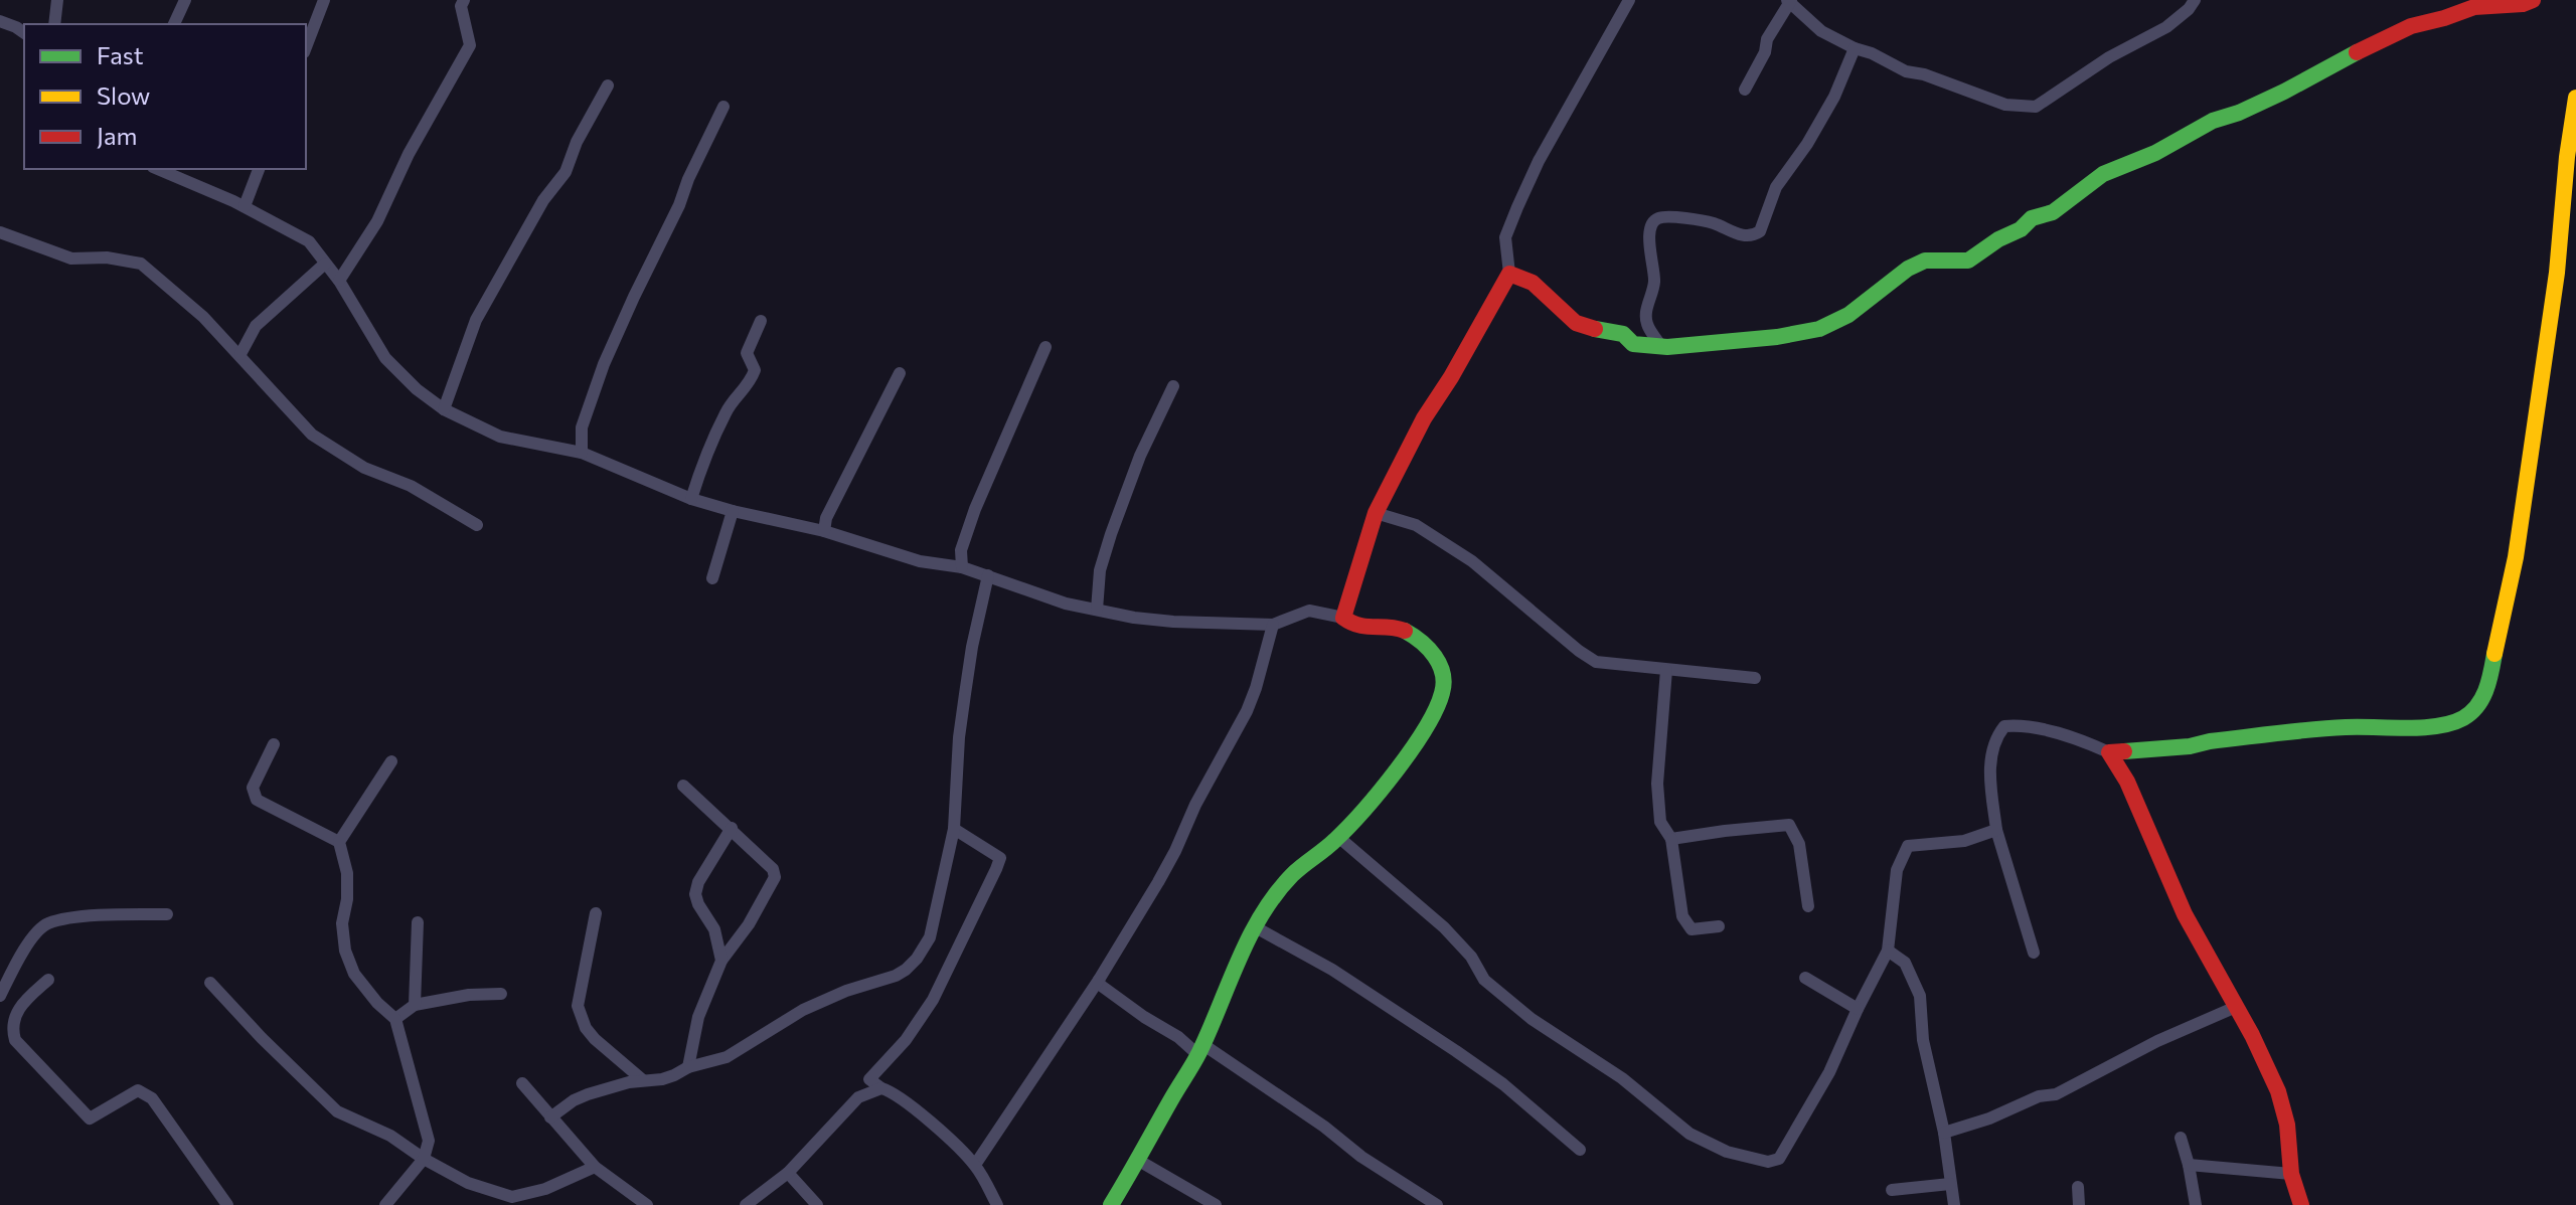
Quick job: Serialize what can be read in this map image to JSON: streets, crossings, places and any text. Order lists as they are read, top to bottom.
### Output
{
  "legend": ["Fast", "Slow", "Jam"]
}
